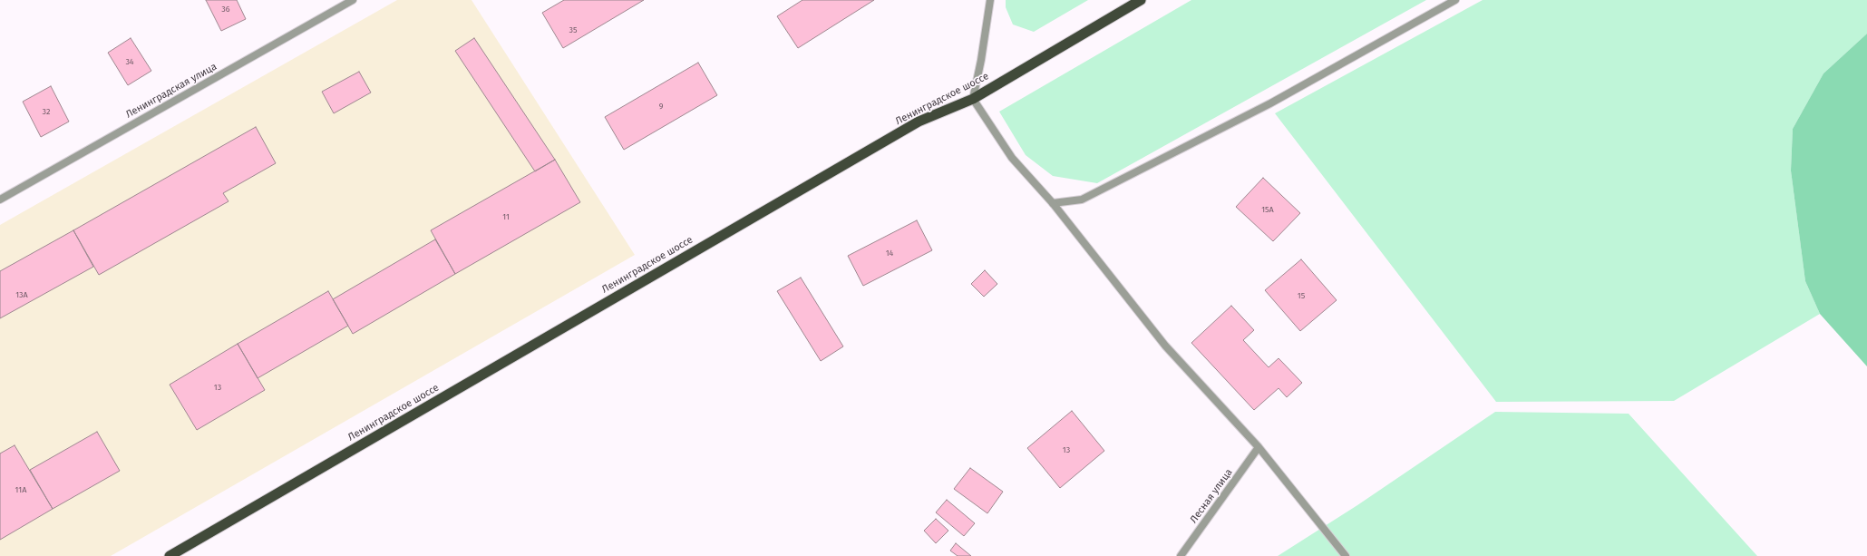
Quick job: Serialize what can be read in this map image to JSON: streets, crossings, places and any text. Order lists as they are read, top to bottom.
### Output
{
  "streets": {
    "highway": ["Ленинградское шоссе"],
    "street": ["Ленинградская улица", "Лесная улица"]
  },
  "house_numbers": [
    "36",
    "35",
    "34",
    "9",
    "32",
    "15А",
    "11",
    "14",
    "13А",
    "15",
    "13",
    "13",
    "11А"
  ]
}
